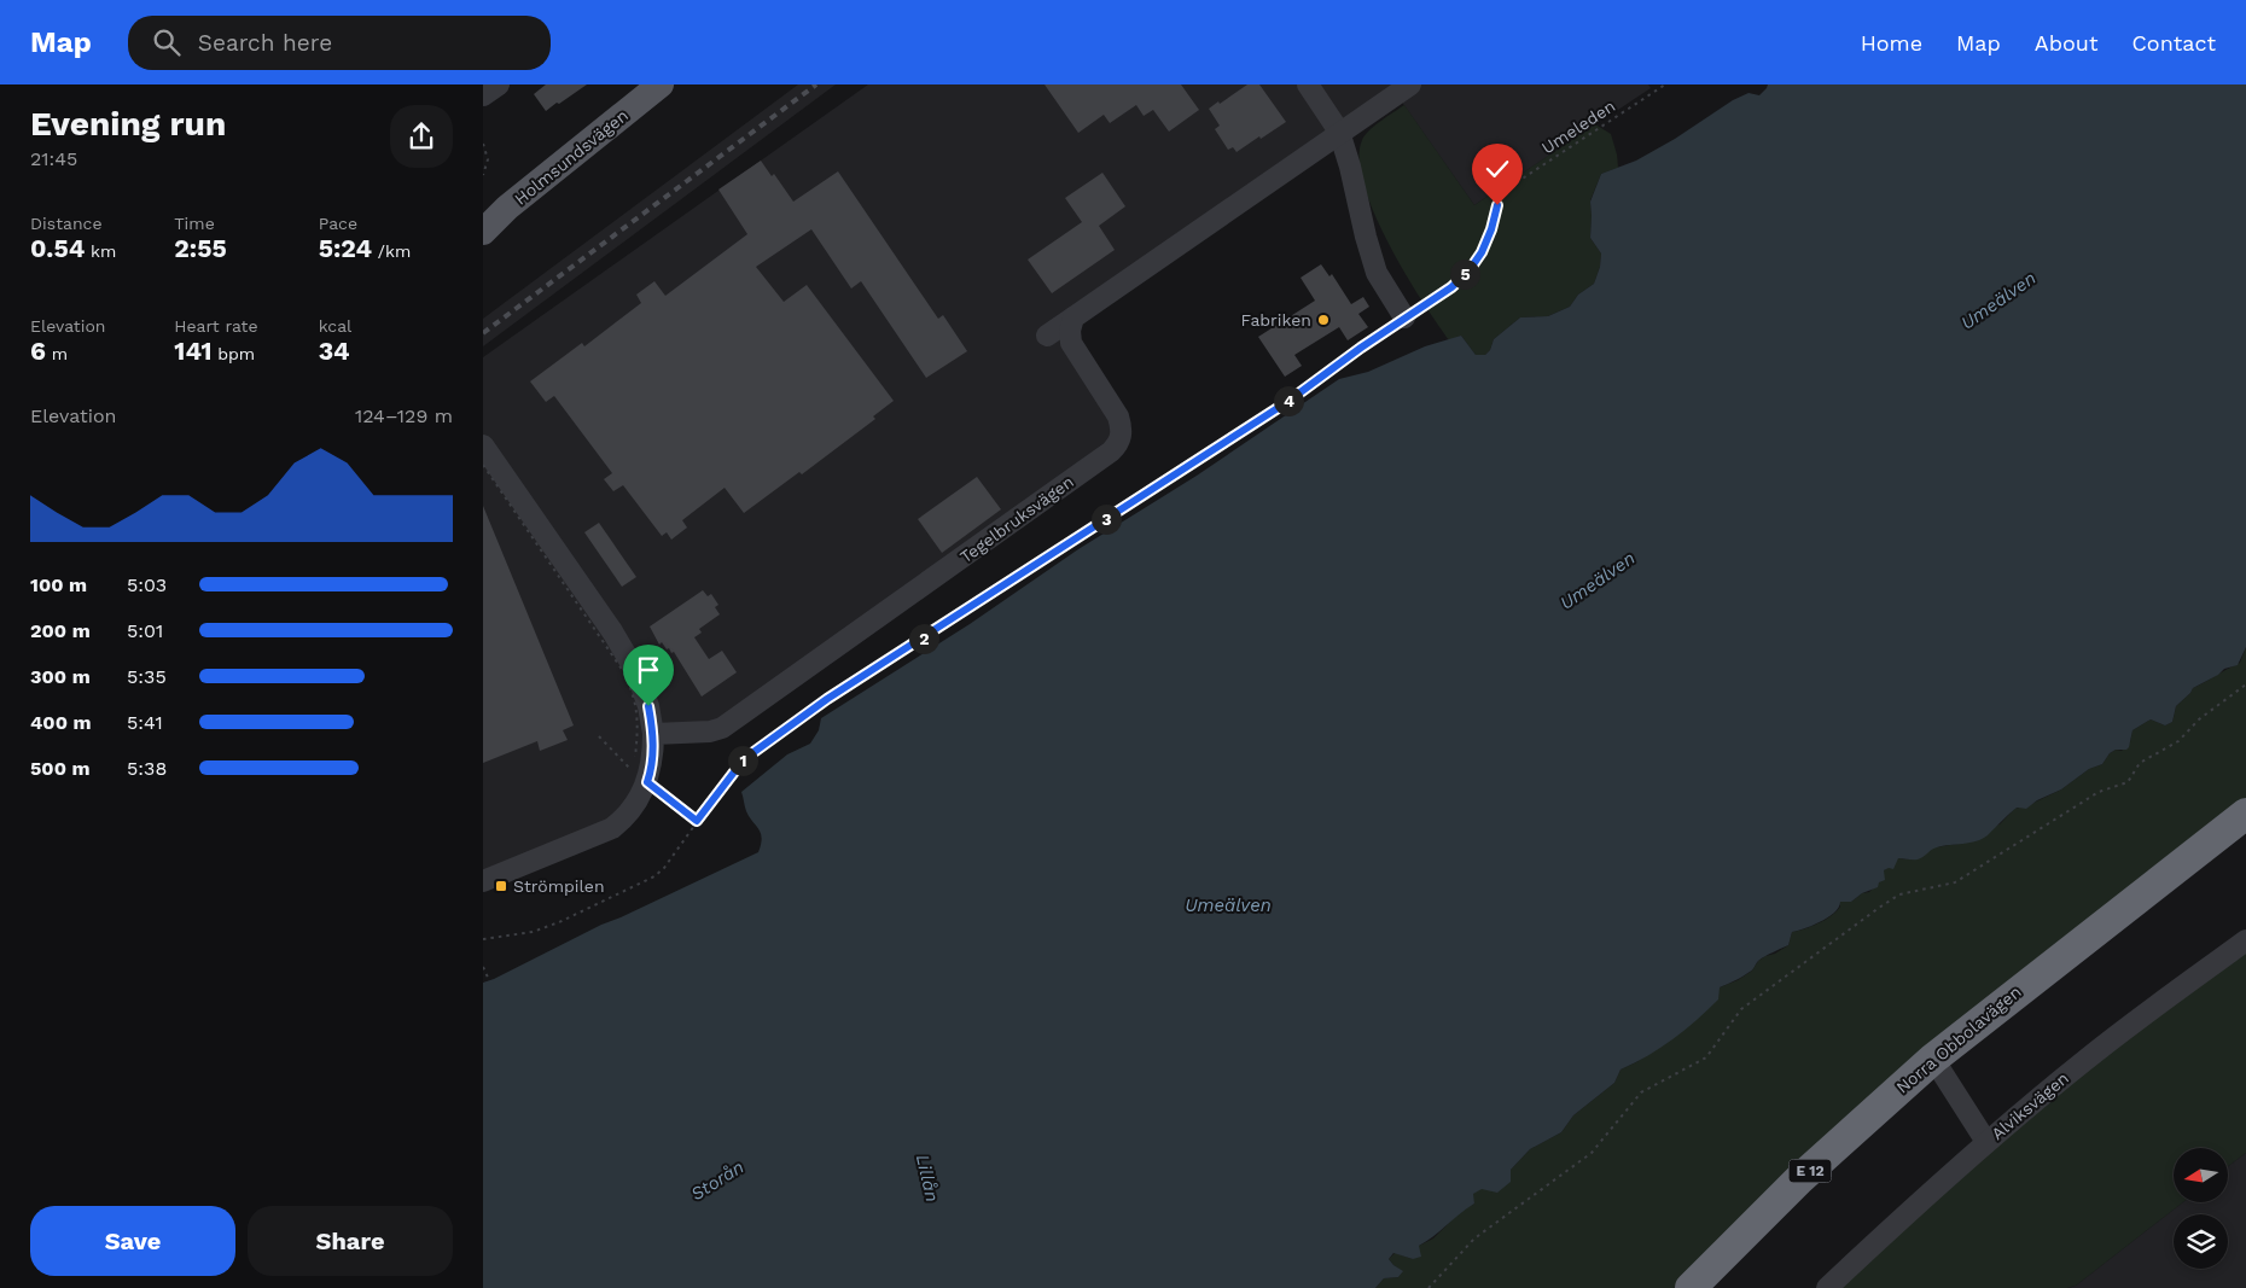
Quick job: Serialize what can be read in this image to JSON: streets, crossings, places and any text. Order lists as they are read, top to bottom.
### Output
{
  "streets": {
    "highway": ["Norra Obbolavägen", "E 12"],
    "main road": ["Holmsundsvägen"],
    "street": ["Tegelbruksvägen", "Alviksvägen"],
    "path": ["Umeleden"]
  },
  "water": ["Umeälven", "Lillån", "Storån"],
  "places": {
    "other": ["Fabriken"],
    "transit": ["Strömpilen"]
  },
  "north": "left",
  "page": {
    "header": "Map",
    "search": "Search here",
    "nav": [
      "Home",
      "Map",
      "About",
      "Contact"
    ],
    "heading": ["Evening run", "21:45"],
    "stats": [
      ["Distance", "0.54 km"],
      ["Time", "2:55"],
      ["Pace", "5:24 /km"],
      ["Elevation", "6 m"],
      ["Heart rate", "141 bpm"],
      ["kcal", "34"]
    ],
    "pins": [
      "5",
      "4",
      "3",
      "2",
      "1"
    ],
    "chart": ["Elevation", "124–129 m"],
    "list": [
      {
        "name": "100 m",
        "note": "5:03"
      },
      {
        "name": "200 m",
        "note": "5:01"
      },
      {
        "name": "300 m",
        "note": "5:35"
      },
      {
        "name": "400 m",
        "note": "5:41"
      },
      {
        "name": "500 m",
        "note": "5:38"
      }
    ],
    "buttons": ["Save", "Share"]
  }
}
